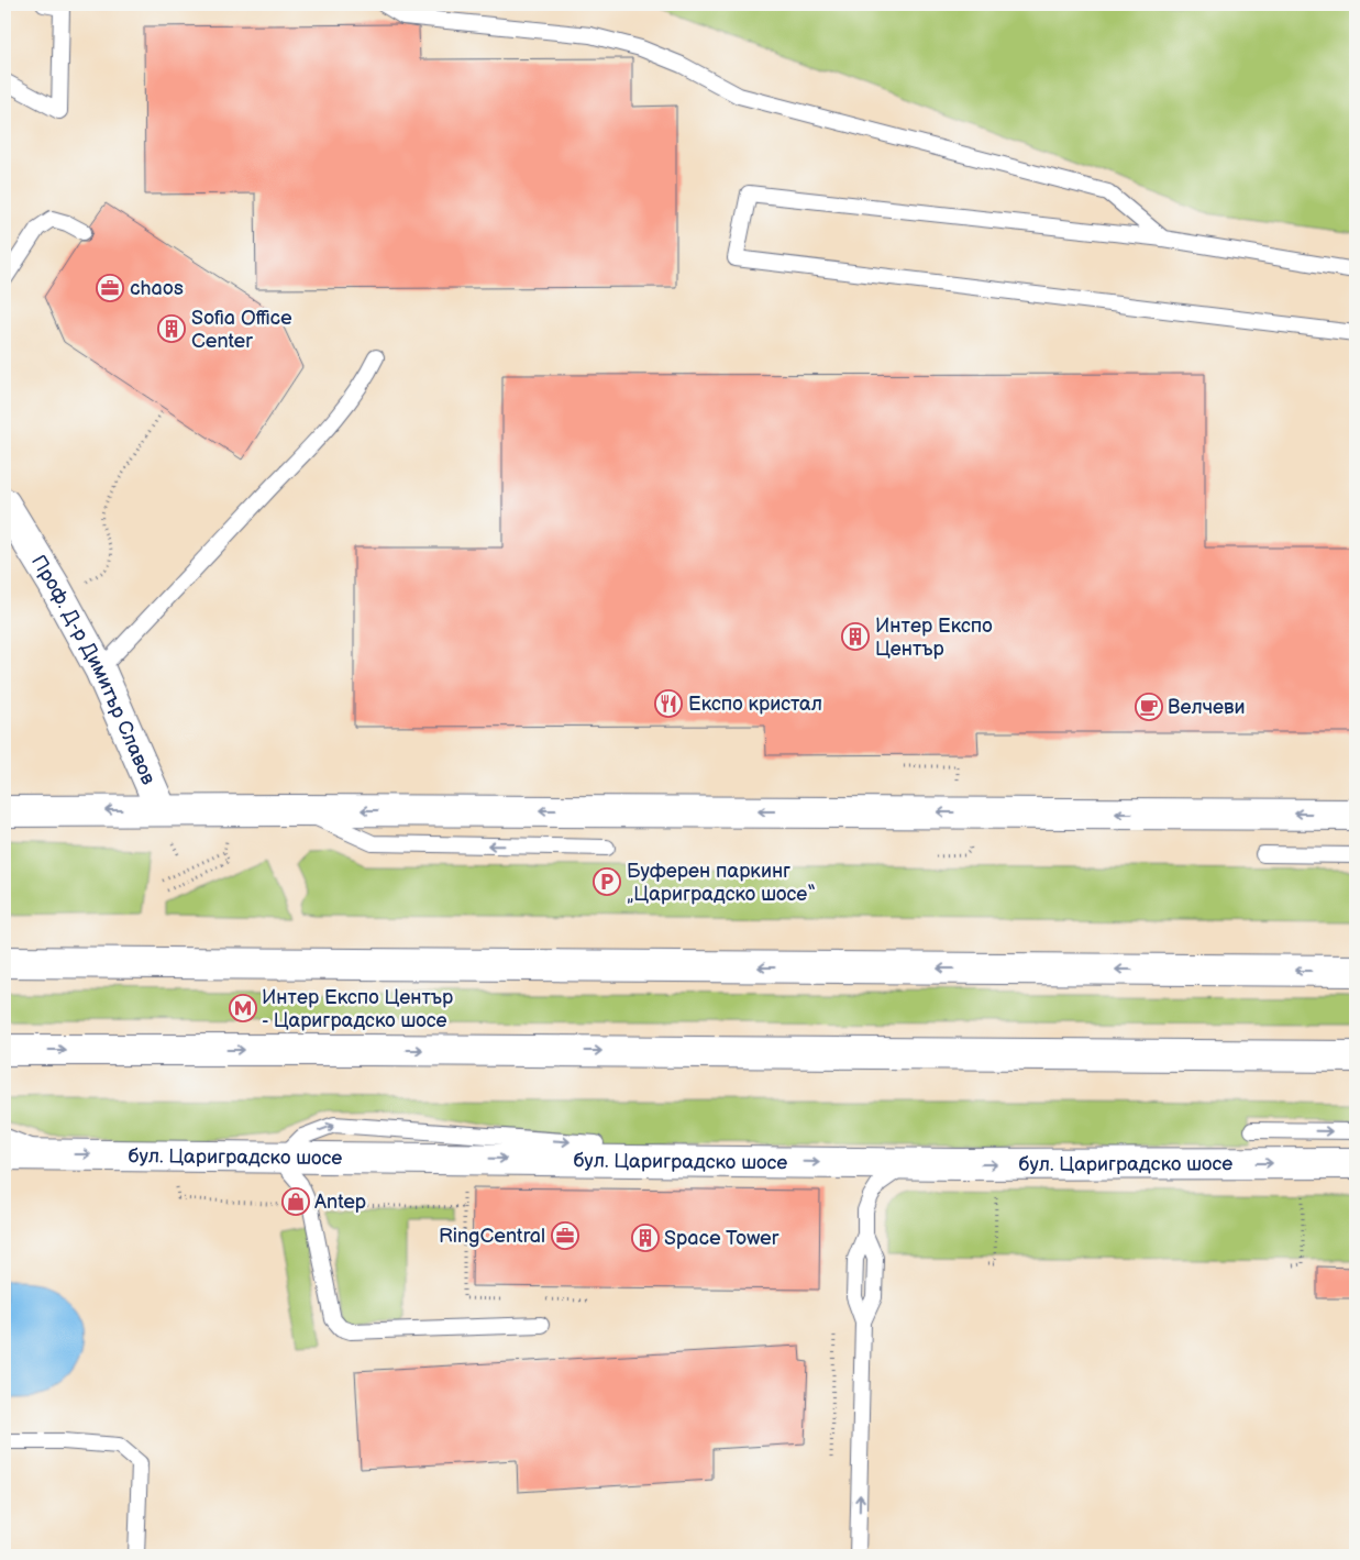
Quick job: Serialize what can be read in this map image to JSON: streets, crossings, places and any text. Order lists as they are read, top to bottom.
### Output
{
  "streets": {
    "main road": ["Проф. Д-р Димитър Славов", "бул. Цариградско шосе"]
  },
  "places": {
    "office": ["chaos", "RingCentral"],
    "building": ["Sofia Office Center", "Интер Експо Център", "Space Tower"],
    "restaurant": ["Експо кристал"],
    "cafe": ["Велчеви"],
    "parking": ["Буферен паркинг „Цариградско шосе“"],
    "metro station": ["Интер Експо Център - Цариградско шосе"],
    "shop": ["Antep"]
  }
}
